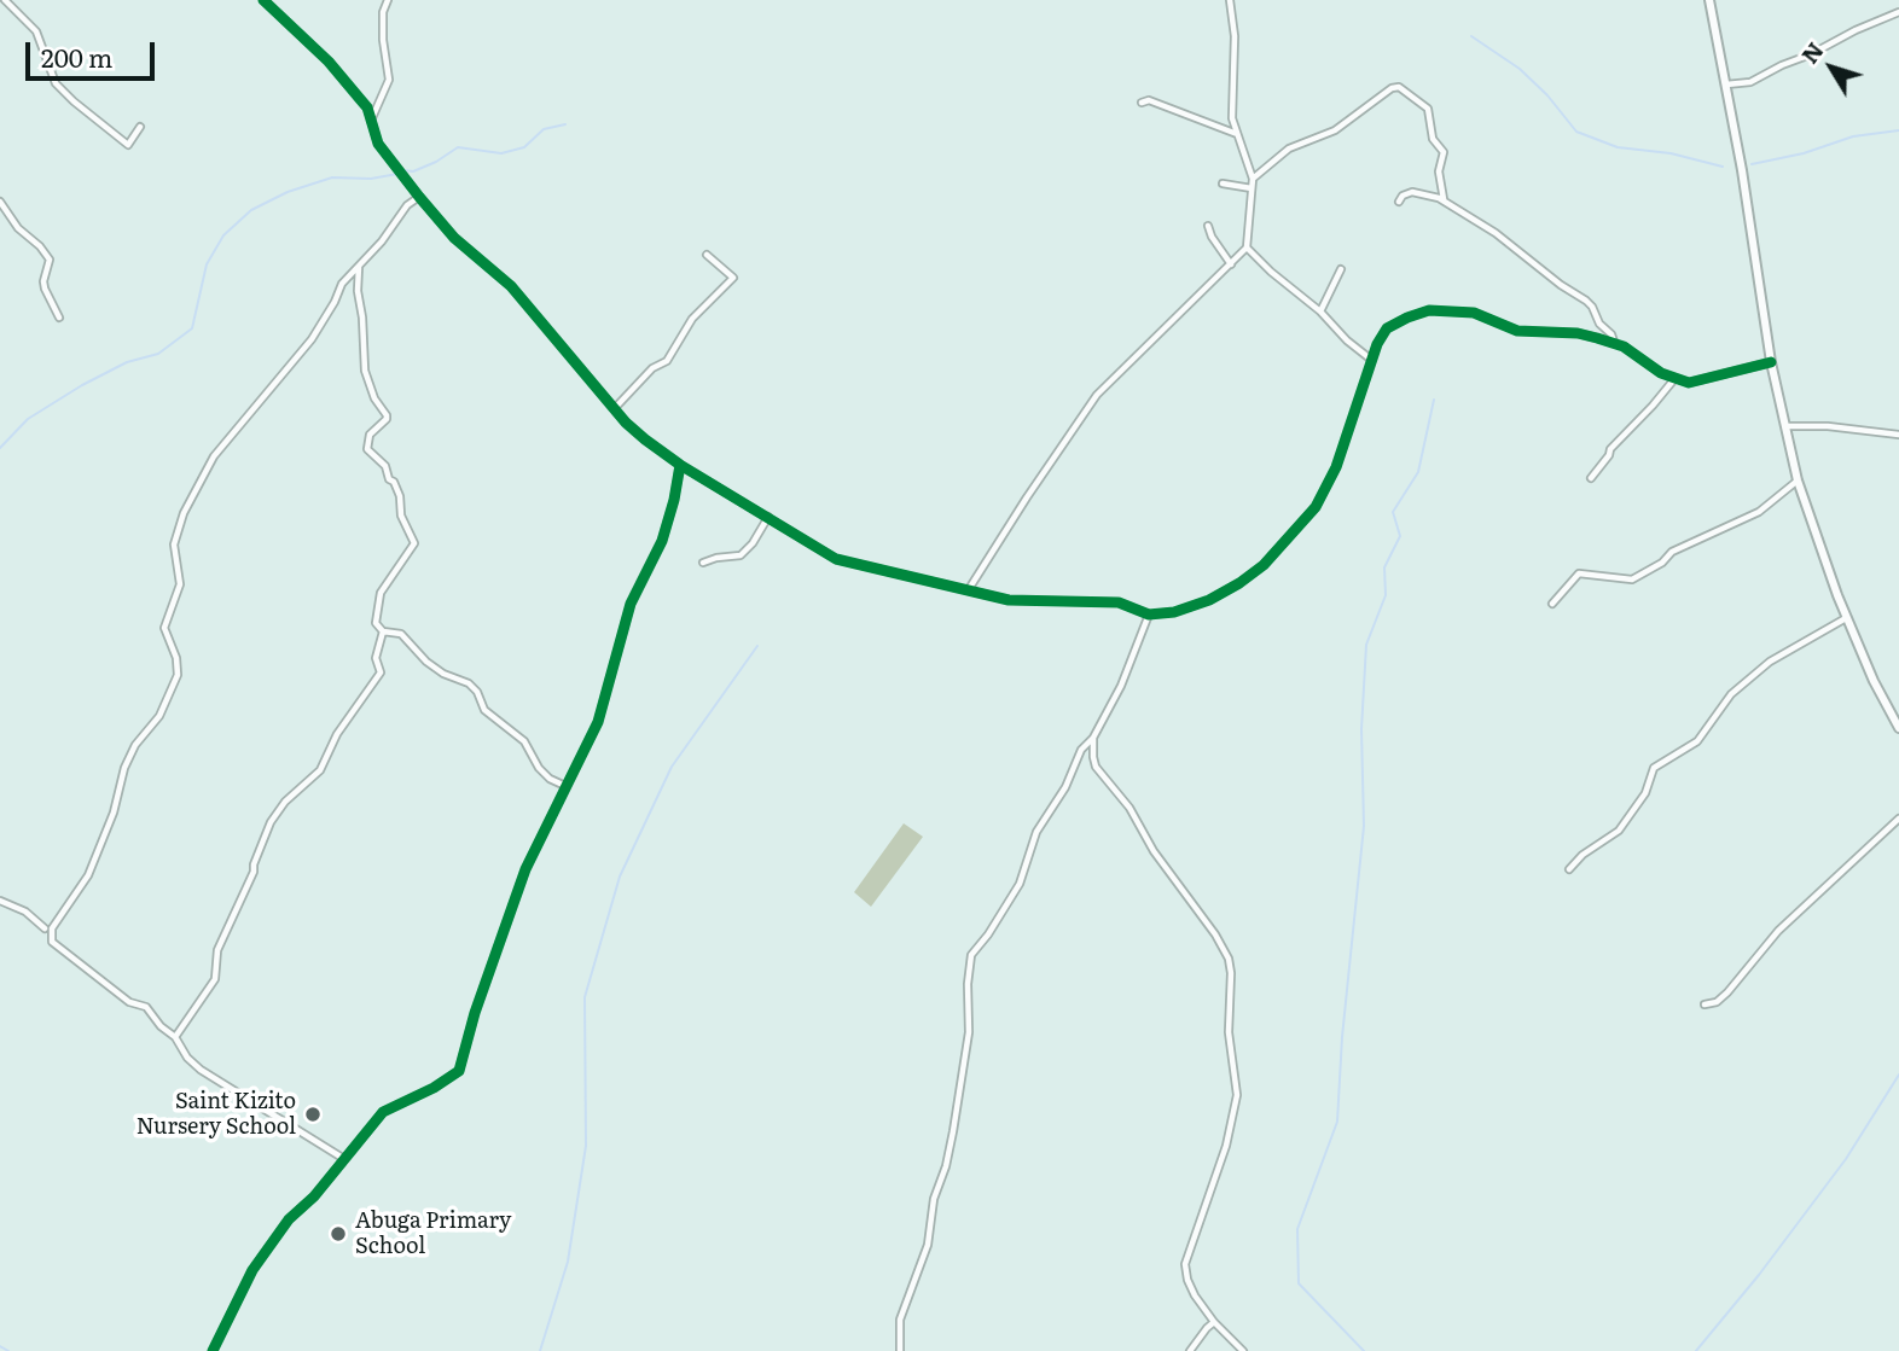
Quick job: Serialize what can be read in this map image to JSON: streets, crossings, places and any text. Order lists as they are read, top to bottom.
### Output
{
  "places": ["Saint Kizito Nursery School", "Abuga Primary School"],
  "scale_bar": "200 m",
  "north": "top left"
}
